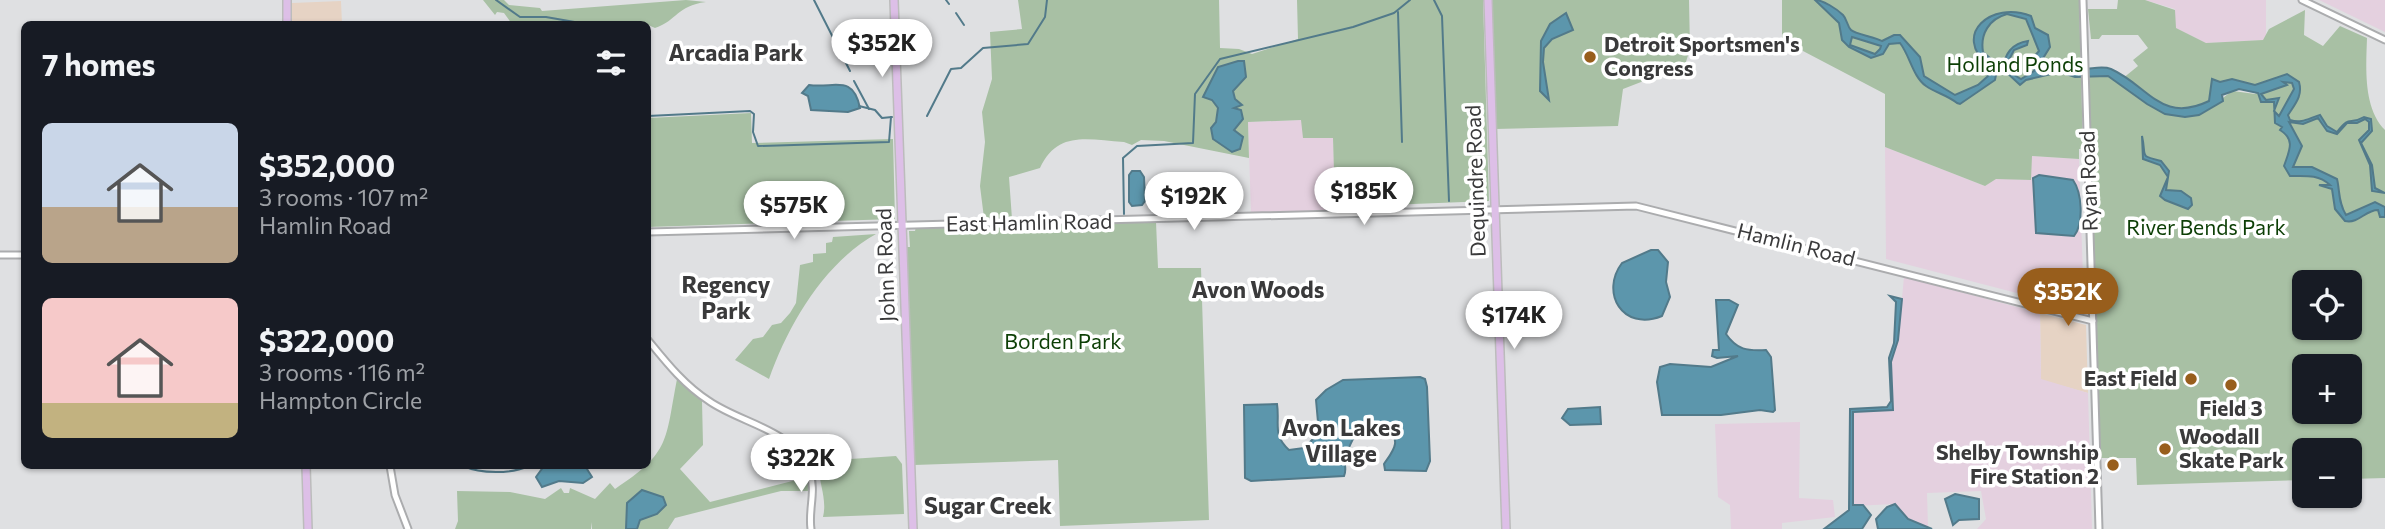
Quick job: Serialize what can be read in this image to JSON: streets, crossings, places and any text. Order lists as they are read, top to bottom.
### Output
{
  "streets": {
    "main road": ["Dequindre Road", "John R Road"],
    "street": ["Ryan Road", "East Hamlin Road", "Hamlin Road"]
  },
  "crossings": [
    ["Dequindre Road", "East Hamlin Road"],
    ["Dequindre Road", "Hamlin Road"],
    ["Ryan Road", "Hamlin Road"],
    ["East Hamlin Road", "Hamlin Road"],
    ["East Hamlin Road", "John R Road"]
  ],
  "districts": [
    "Arcadia Park",
    "Regency Park",
    "Avon Woods",
    "Avon Lakes Village",
    "Sugar Creek"
  ],
  "parks": ["Holland Ponds", "River Bends Park", "Borden Park"],
  "places": [
    "Detroit Sportsmen's Congress",
    "East Field",
    "Field 3",
    "Woodall Skate Park",
    "Shelby Township Fire Station 2"
  ],
  "page": {
    "price": [
      "$352K",
      "$185K",
      "$192K",
      "$575K",
      "$352K",
      "$174K",
      "$322K"
    ],
    "heading": "7 homes",
    "list": [
      {
        "name": "$352,000",
        "note": "3 rooms · 107 m² · Hamlin Road"
      },
      {
        "name": "$322,000",
        "note": "3 rooms · 116 m² · Hampton Circle"
      }
    ],
    "map_buttons": ["+", "−"]
  }
}
